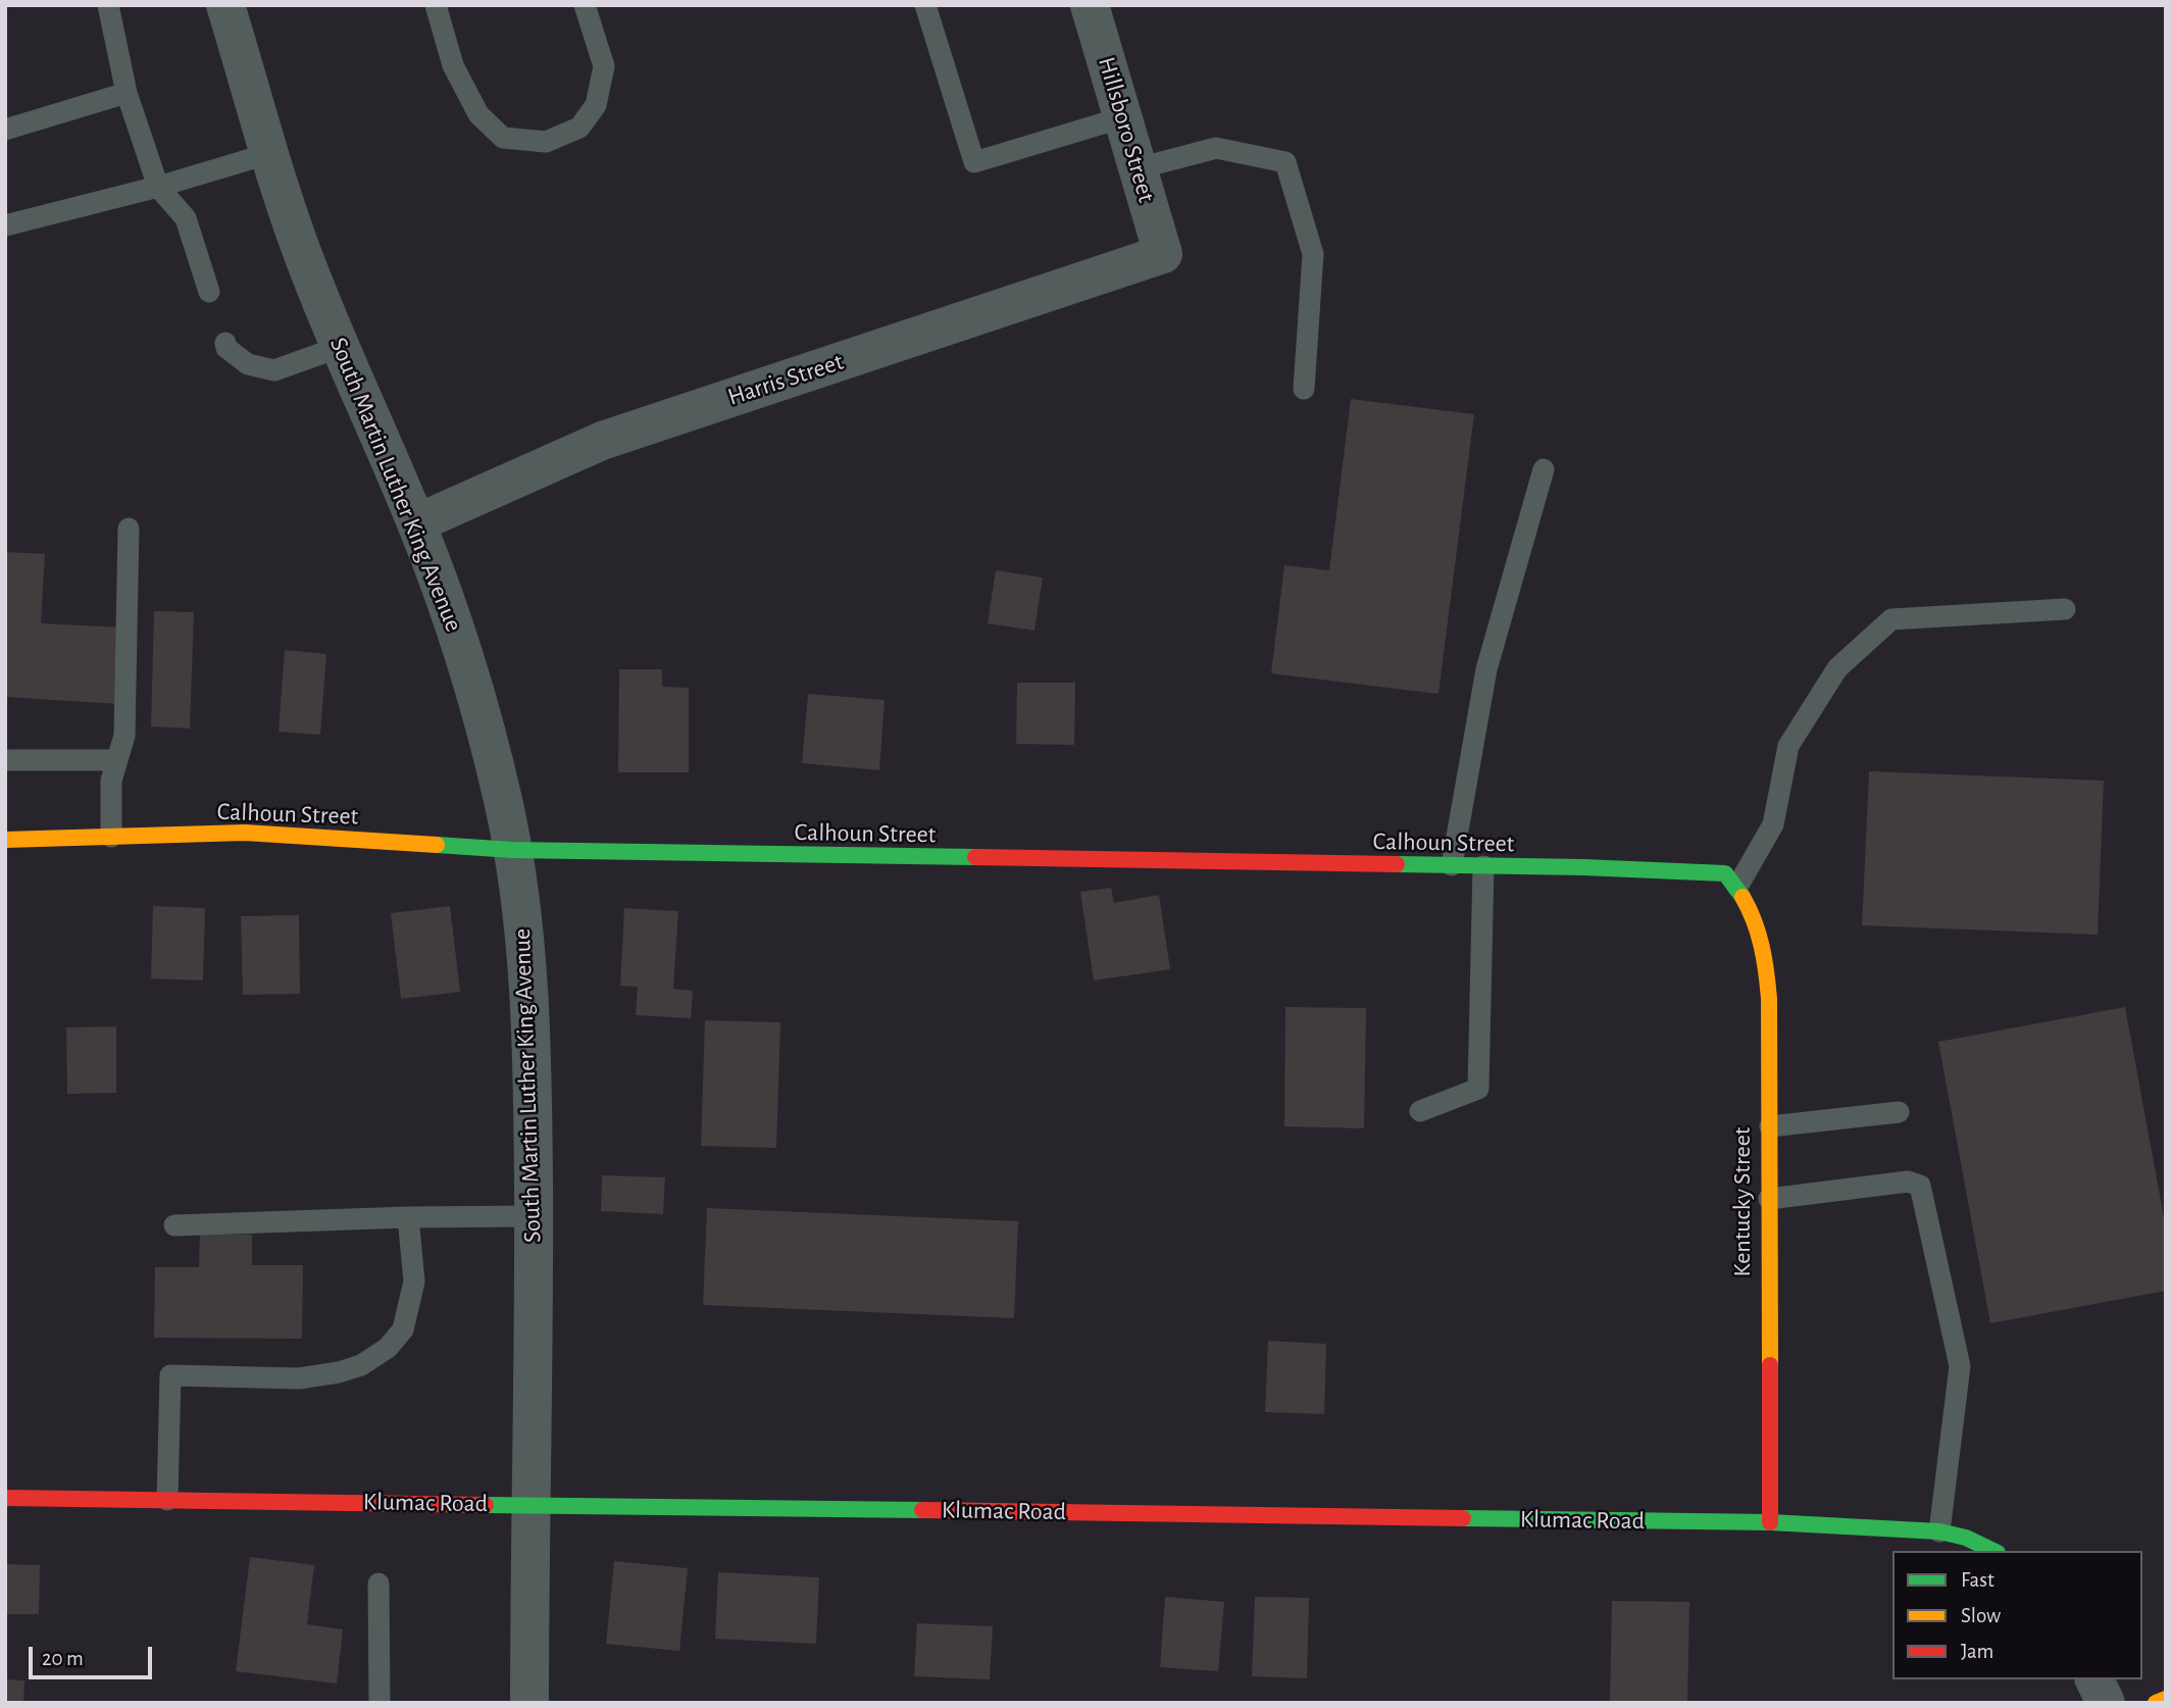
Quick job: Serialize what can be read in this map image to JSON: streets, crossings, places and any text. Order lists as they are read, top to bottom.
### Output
{
  "streets": {
    "street": [
      "Hillsboro Street",
      "Harris Street",
      "South Martin Luther King Avenue",
      "Calhoun Street",
      "Kentucky Street",
      "Klumac Road"
    ]
  },
  "crossings": [
    ["Hillsboro Street", "Harris Street"],
    ["Harris Street", "South Martin Luther King Avenue"],
    ["South Martin Luther King Avenue", "Calhoun Street"],
    ["South Martin Luther King Avenue", "Klumac Road"],
    ["Calhoun Street", "Kentucky Street"],
    ["Kentucky Street", "Klumac Road"]
  ],
  "legend": ["Fast", "Slow", "Jam"],
  "scale_bar": "20 m"
}
